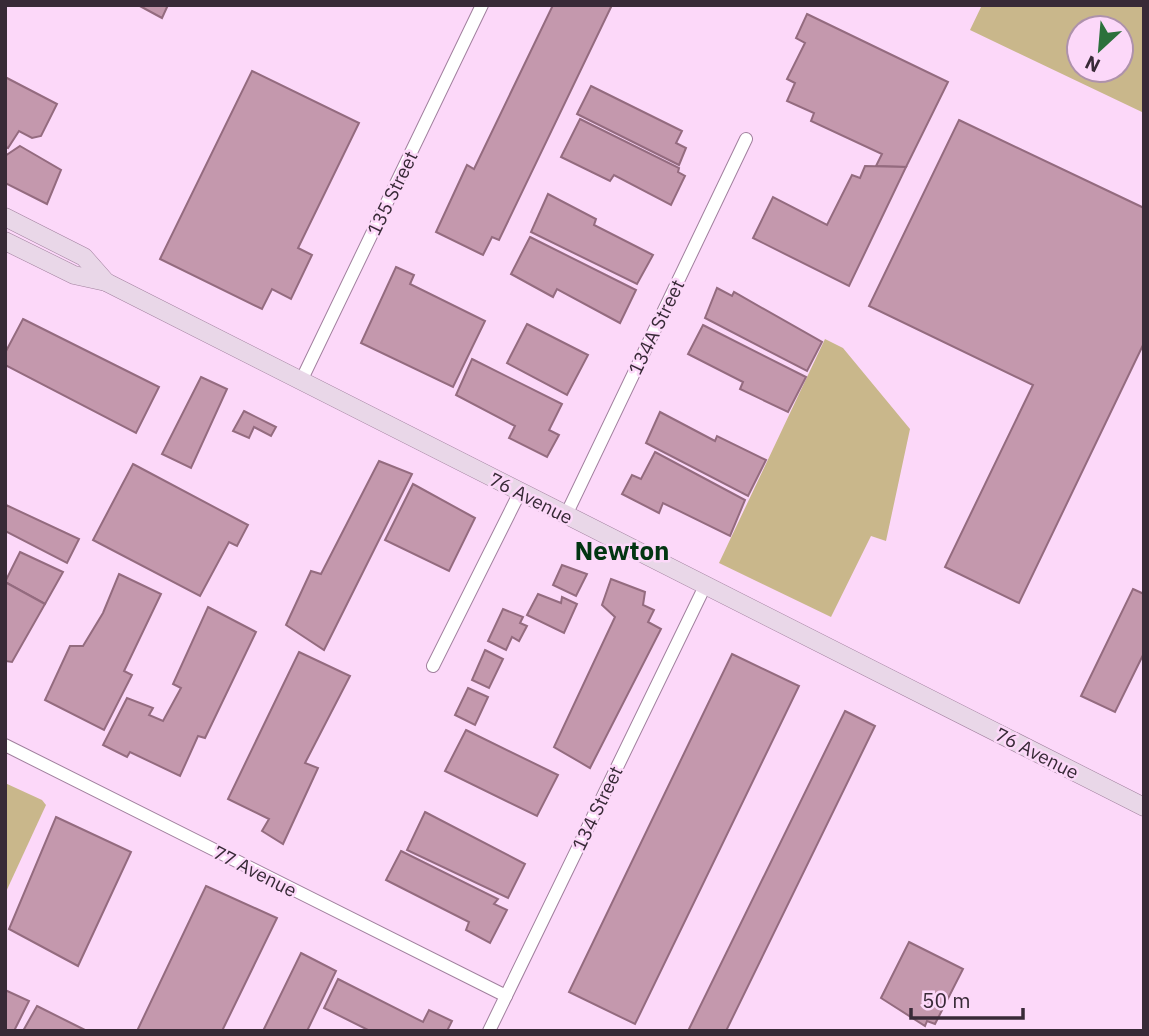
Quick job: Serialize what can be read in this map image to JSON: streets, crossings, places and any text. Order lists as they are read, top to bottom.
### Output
{
  "streets": {
    "main road": ["76 Avenue"],
    "street": [
      "135 Street",
      "134A Street",
      "134 Street",
      "77 Avenue"
    ]
  },
  "crossings": [
    ["135 Street", "76 Avenue"],
    ["134A Street", "76 Avenue"],
    ["76 Avenue", "134 Street"],
    ["134 Street", "77 Avenue"]
  ],
  "districts": ["Newton"],
  "scale_bar": "50 m",
  "north": "bottom left"
}
